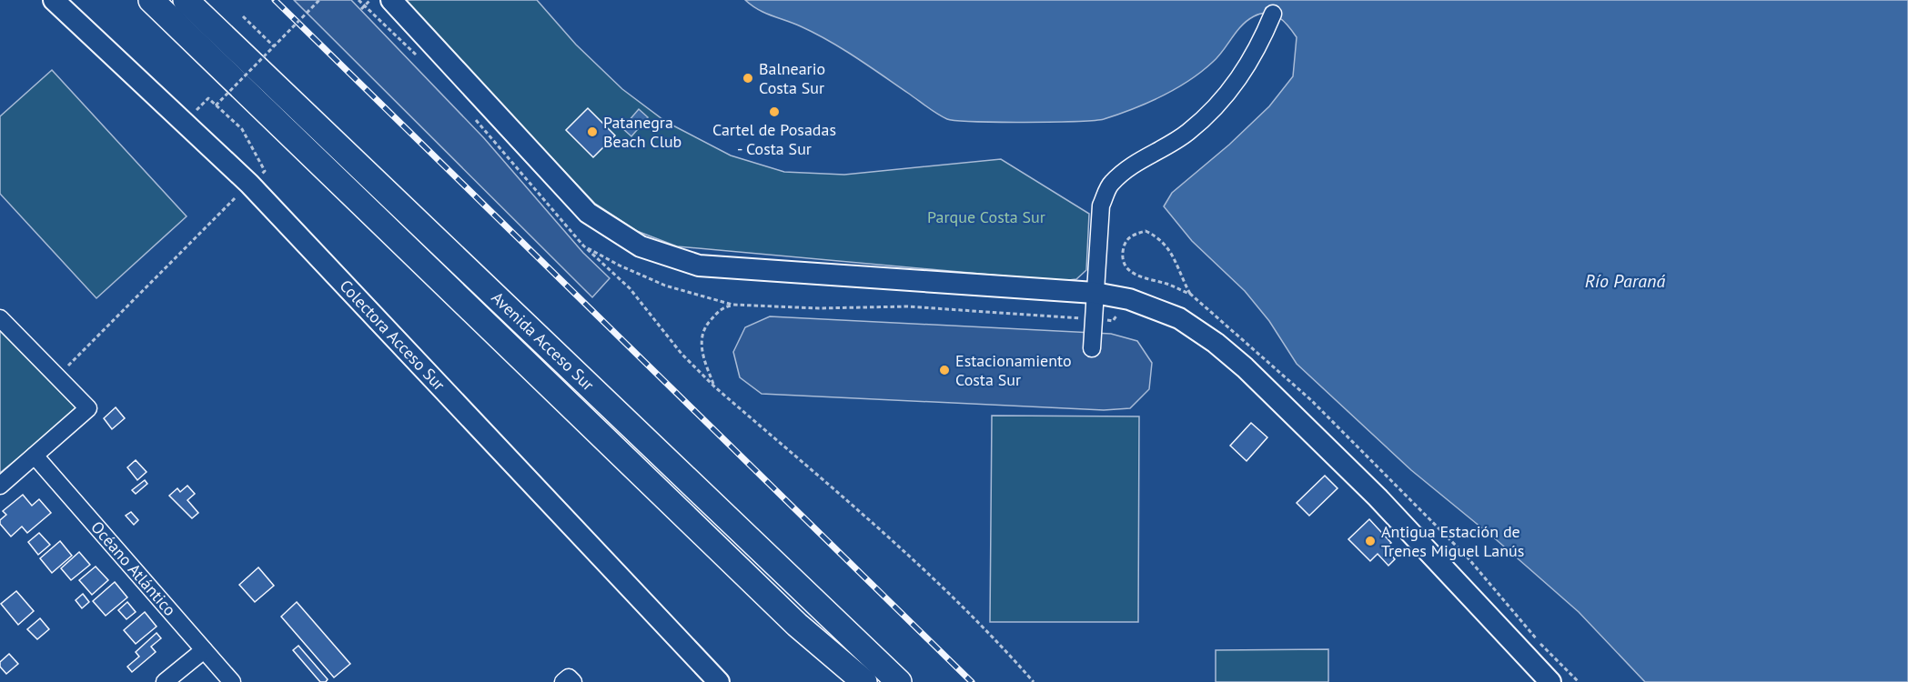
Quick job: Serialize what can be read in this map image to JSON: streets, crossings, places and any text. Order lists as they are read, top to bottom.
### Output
{
  "streets": {
    "highway": ["Avenida Acceso Sur"],
    "main road": ["Colectora Acceso Sur"],
    "street": ["Océano Atlántico"]
  },
  "water": ["Río Paraná"],
  "parks": ["Parque Costa Sur"],
  "places": [
    "Balneario Costa Sur",
    "Cartel de Posadas - Costa Sur",
    "Patanegra Beach Club",
    "Estacionamiento Costa Sur",
    "Antigua Estación de Trenes Miguel Lanús"
  ]
}
